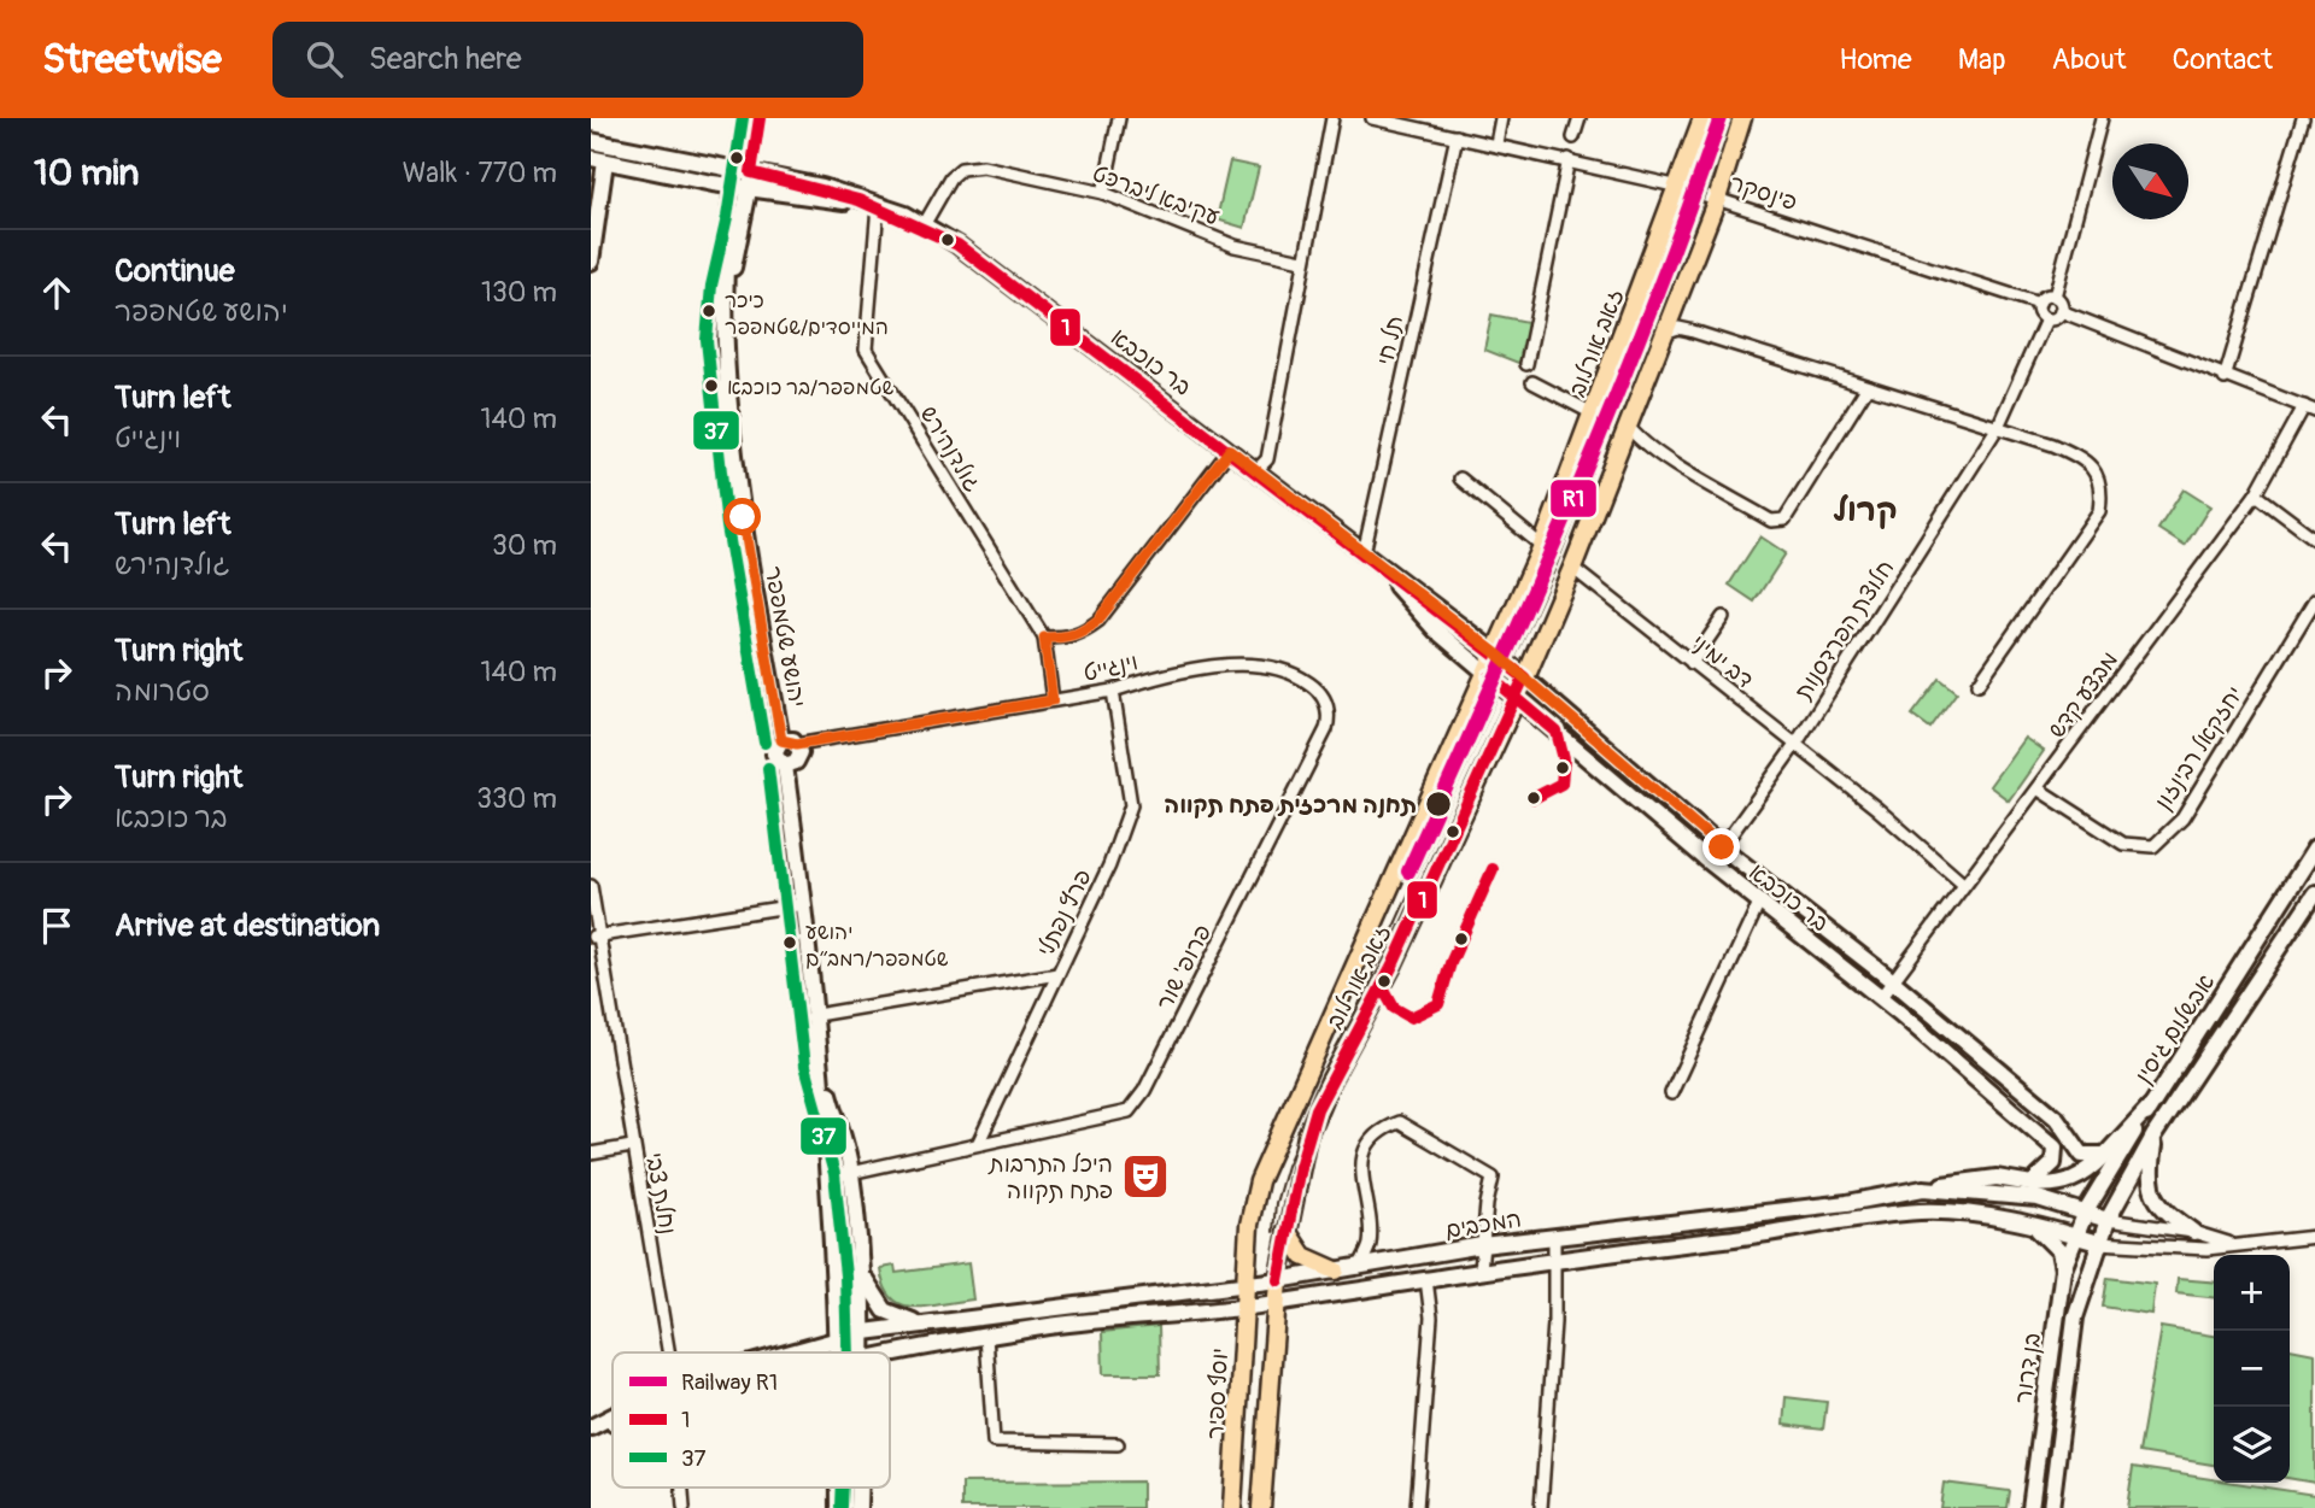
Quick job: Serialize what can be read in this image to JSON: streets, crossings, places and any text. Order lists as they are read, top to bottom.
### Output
{
  "streets": {
    "main road": ["זאב אורלוב", "יוסף ספיר"],
    "street": [
      "פינסקר",
      "עקיבא ליברכט",
      "תל חי",
      "בר כוכבא",
      "גולדנהירש",
      "חלוצת הפרדסנות",
      "יהושע שטמפפר",
      "דב ימיני",
      "וינגייט",
      "מבצע קדש",
      "יחזקאל רבינזון",
      "פרץ נפתלי",
      "פרופ' שור",
      "אבשלום גיסין",
      "נחלת צבי",
      "המכבים",
      "בן דרור"
    ]
  },
  "crossings": [
    ["פינסקר", "תל חי"],
    ["פינסקר", "זאב אורלוב"],
    ["פינסקר", "חלוצת הפרדסנות"],
    ["עקיבא ליברכט", "בר כוכבא"],
    ["תל חי", "בר כוכבא"],
    ["זאב אורלוב", "בר כוכבא"],
    ["זאב אורלוב", "דב ימיני"],
    ["זאב אורלוב", "המכבים"],
    ["זאב אורלוב", "יוסף ספיר"],
    ["בר כוכבא", "גולדנהירש"],
    ["בר כוכבא", "חלוצת הפרדסנות"],
    ["בר כוכבא", "יהושע שטמפפר"],
    ["בר כוכבא", "מבצע קדש"],
    ["גולדנהירש", "וינגייט"],
    ["חלוצת הפרדסנות", "דב ימיני"],
    ["יהושע שטמפפר", "וינגייט"],
    ["דב ימיני", "מבצע קדש"],
    ["וינגייט", "פרץ נפתלי"],
    ["וינגייט", "פרופ' שור"],
    ["מבצע קדש", "יחזקאל רבינזון"],
    ["פרץ נפתלי", "פרופ' שור"],
    ["אבשלום גיסין", "המכבים"],
    ["אבשלום גיסין", "בן דרור"],
    ["המכבים", "בן דרור"],
    ["המכבים", "יוסף ספיר"]
  ],
  "districts": ["קרול"],
  "places": {
    "other": [
      "כיכר המייסדים/שטמפפר",
      "שטמפפר/בר כוכבא",
      "תחנה מרכזית פתח תקווה",
      "יהושע שטמפפר/רמב״ם"
    ],
    "theatre": ["היכל התרבות פתח תקווה"]
  },
  "lines": ["rail line R1", "transit line 1", "transit line 37"],
  "legend": ["Railway R1", "1", "37"],
  "north": "bottom right",
  "page": {
    "header": "Streetwise",
    "search": "Search here",
    "nav": [
      "Home",
      "Map",
      "About",
      "Contact"
    ],
    "heading": ["10 min", "Walk · 770 m"],
    "list": [
      ["Continue", "יהושע שטמפפר", "130 m"],
      ["Turn left", "וינגייט", "140 m"],
      ["Turn left", "גולדנהירש", "30 m"],
      ["Turn right", "סטרומה", "140 m"],
      ["Turn right", "בר כוכבא", "330 m"],
      "Arrive at destination"
    ],
    "map_buttons": ["+", "−"]
  }
}
